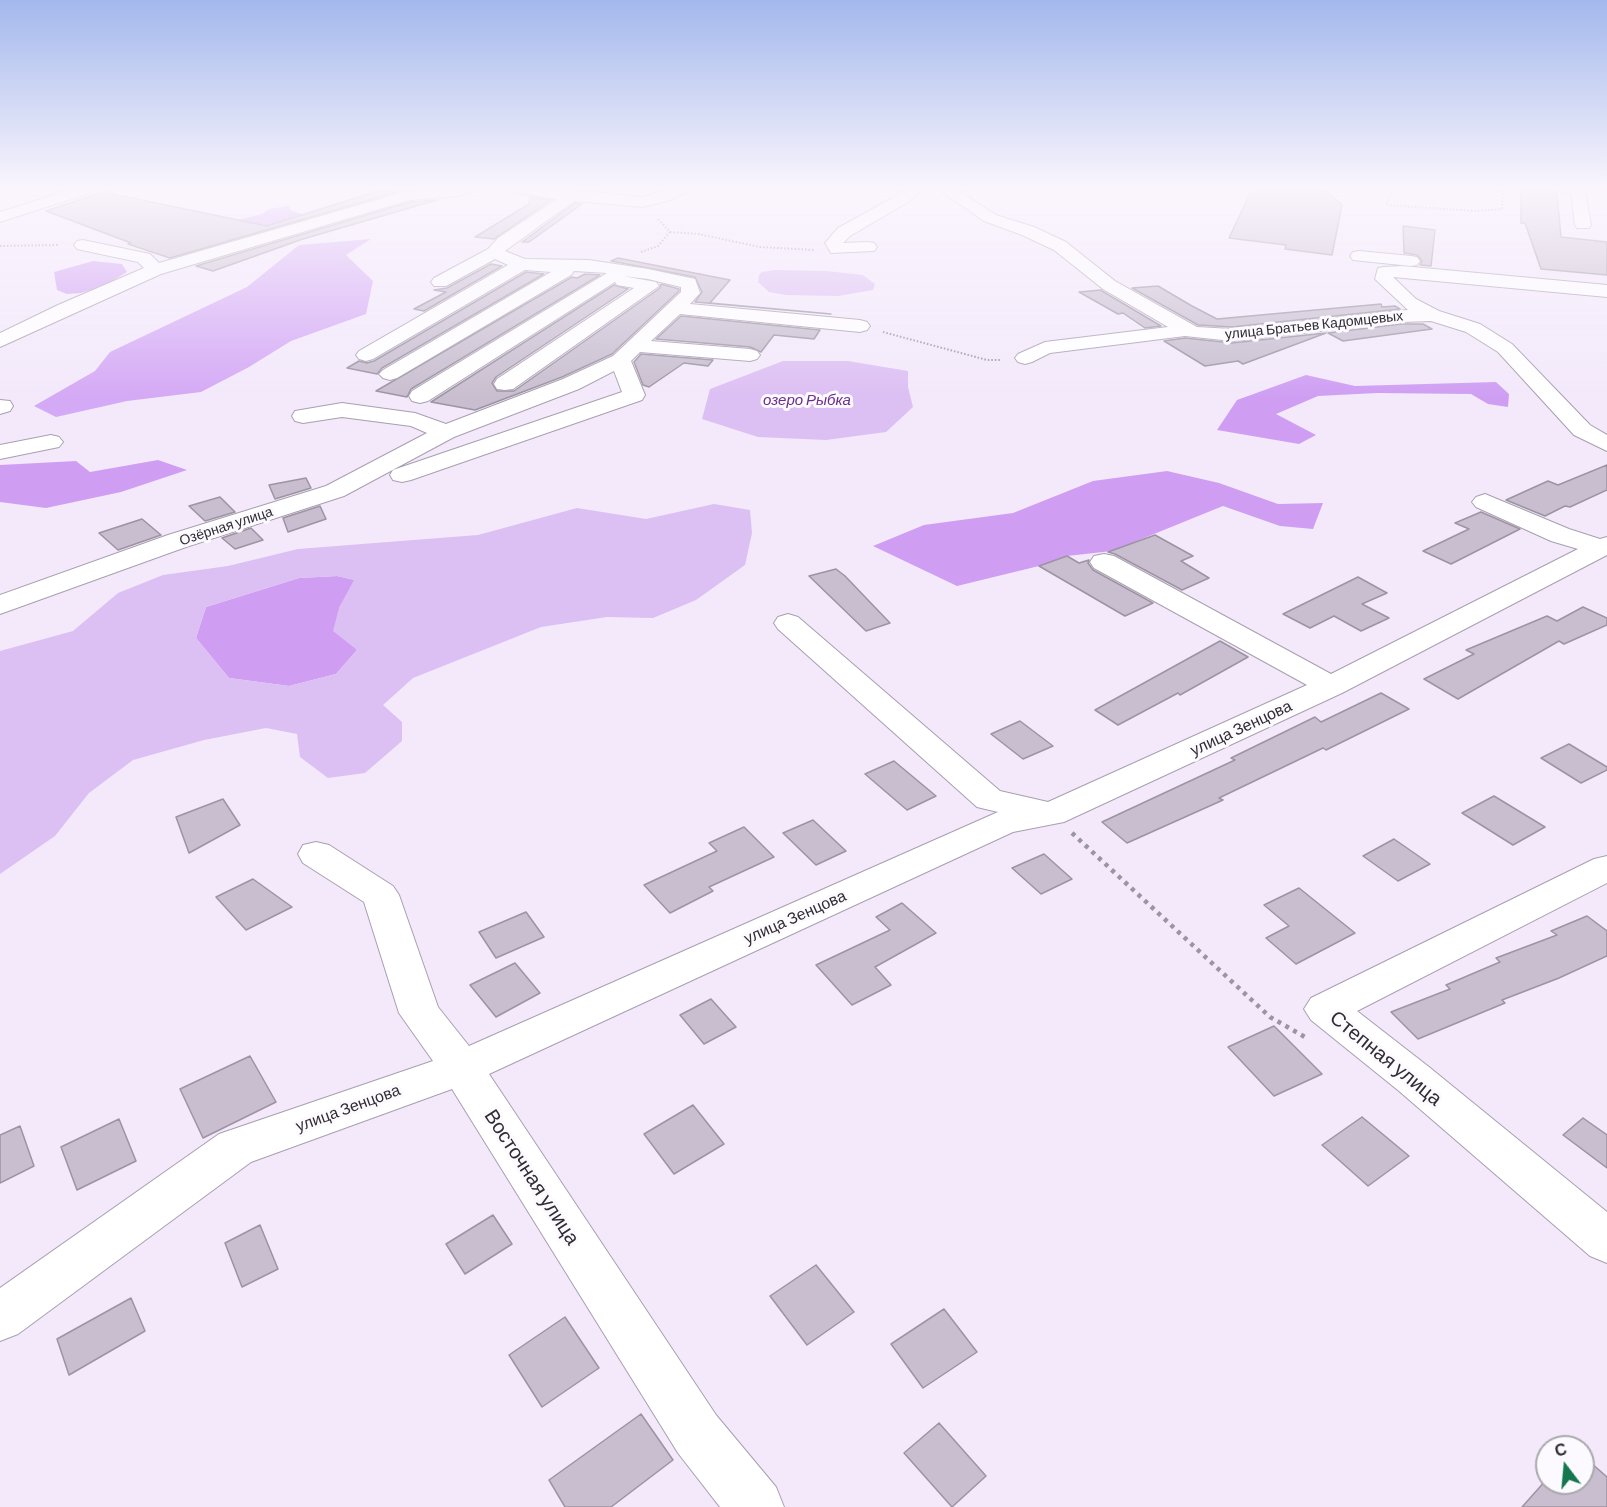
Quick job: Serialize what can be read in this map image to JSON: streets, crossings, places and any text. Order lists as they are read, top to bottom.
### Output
{
  "streets": {
    "street": [
      "улица Братьев Кадомцевых",
      "Озёрная улица",
      "улица Зенцова",
      "Степная улица",
      "Восточная улица"
    ]
  },
  "crossings": [
    ["улица Зенцова", "Восточная улица"]
  ],
  "water": ["озеро Рыбка"],
  "north": "top"
}
